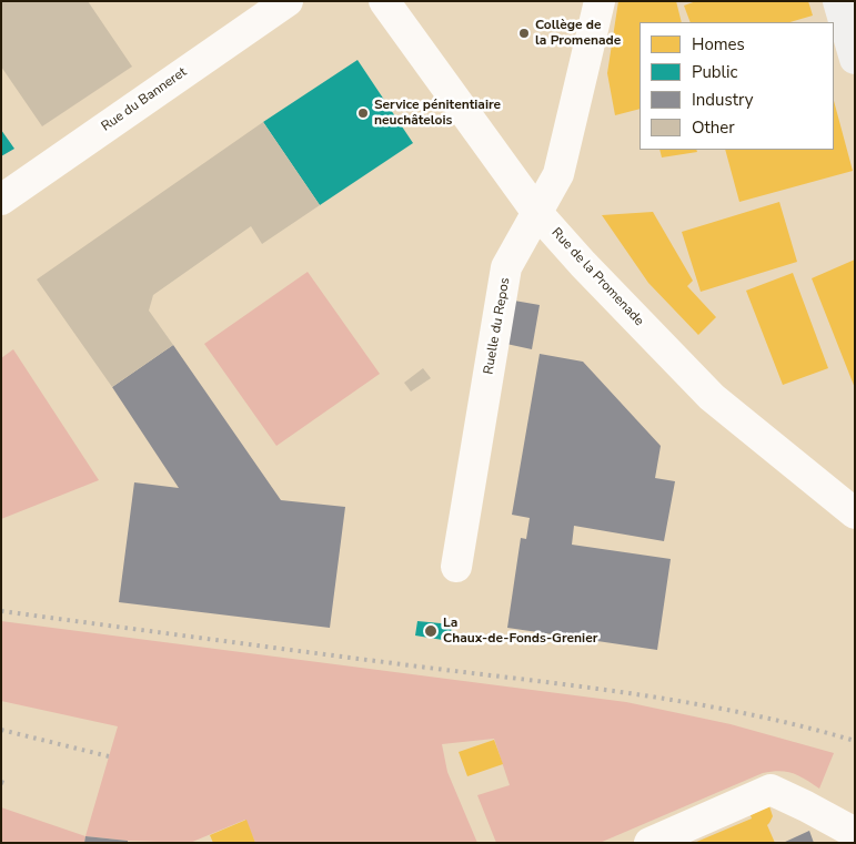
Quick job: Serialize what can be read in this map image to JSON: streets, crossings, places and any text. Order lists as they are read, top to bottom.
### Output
{
  "streets": {
    "street": ["Rue du Banneret", "Rue de la Promenade", "Ruelle du Repos"]
  },
  "crossings": [
    ["Rue de la Promenade", "Ruelle du Repos"]
  ],
  "places": ["Collège de la Promenade", "Service pénitentiaire neuchâtelois", "La Chaux-de-Fonds-Grenier"],
  "legend": [
    "Homes",
    "Public",
    "Industry",
    "Other"
  ]
}
